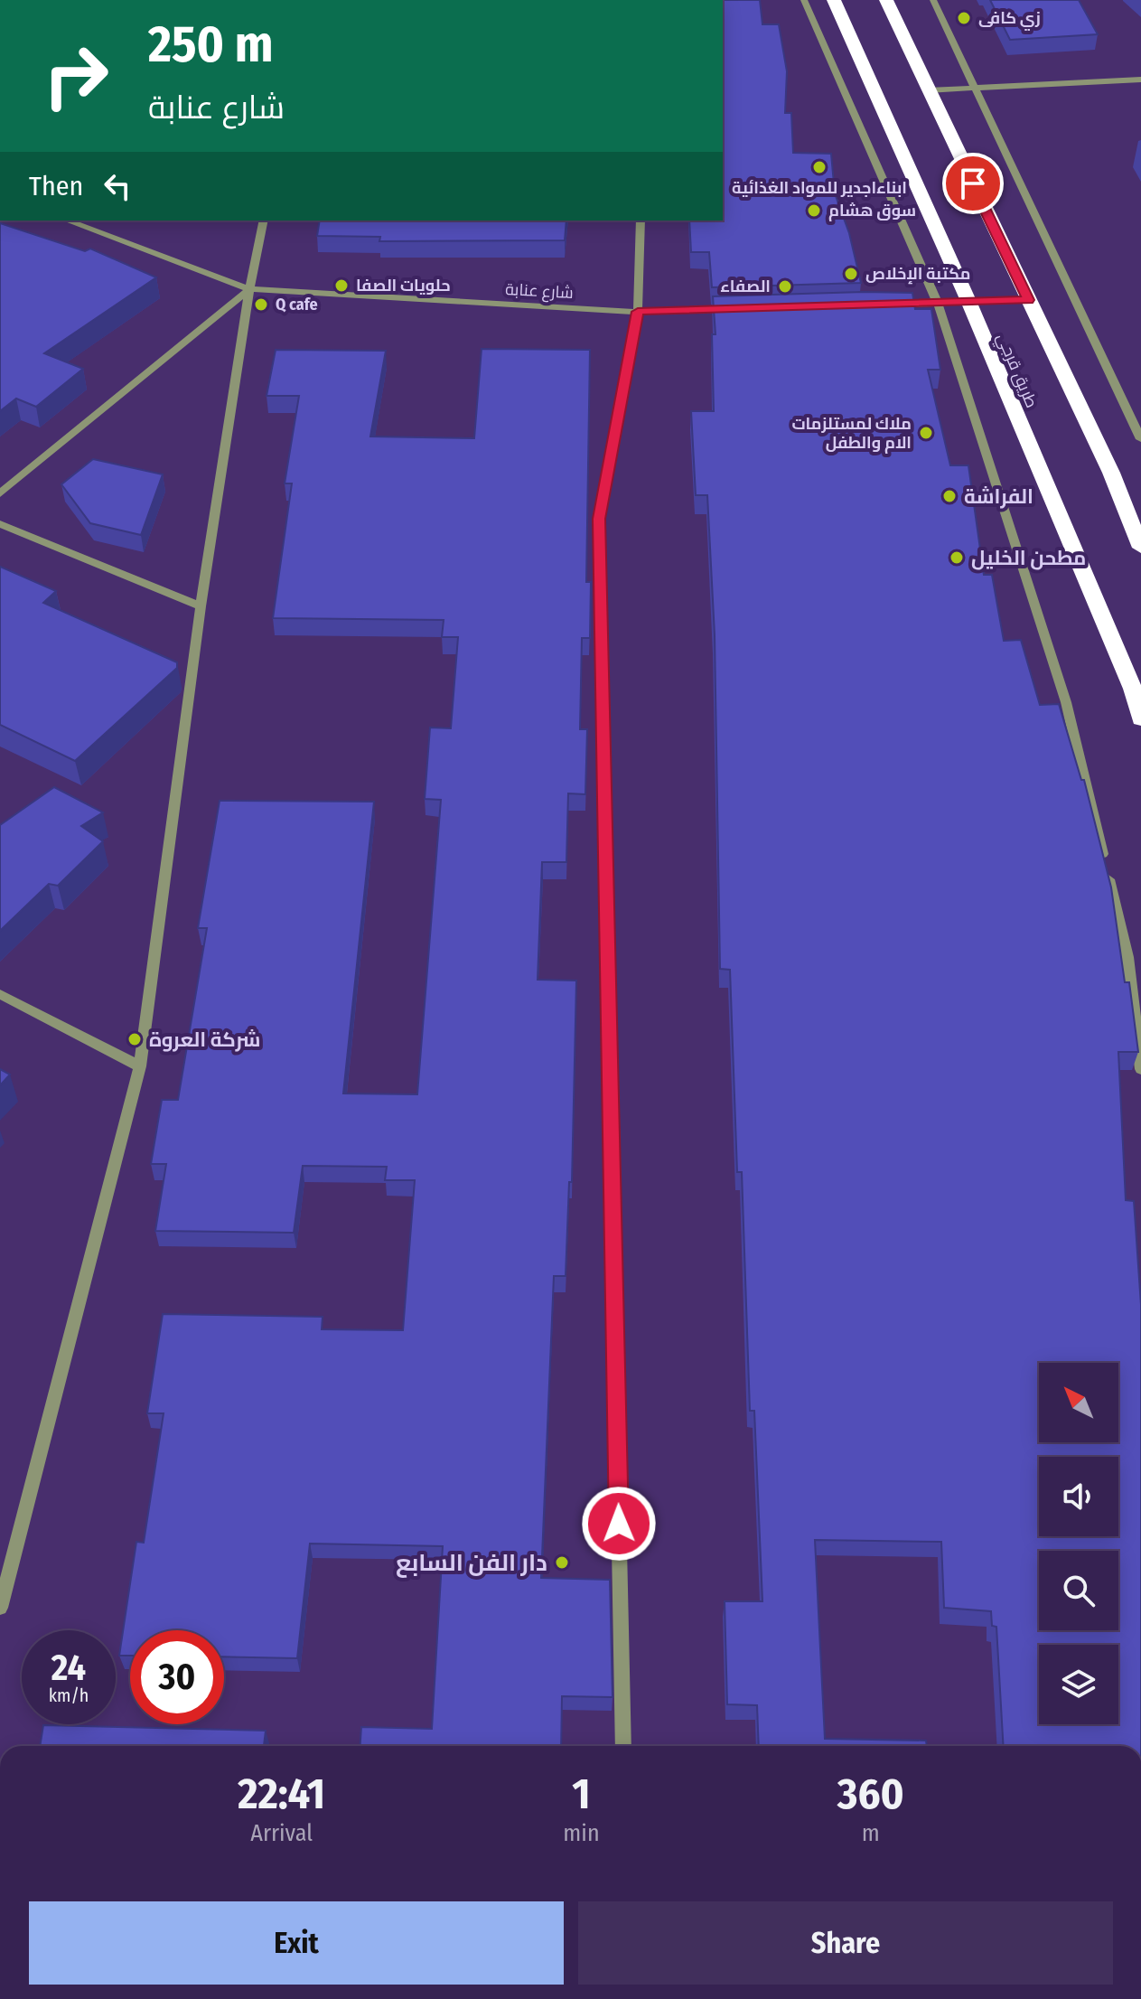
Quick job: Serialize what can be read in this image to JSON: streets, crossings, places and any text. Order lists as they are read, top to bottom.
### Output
{
  "streets": {
    "highway": ["طريق قرجي"],
    "street": ["شارع عنابة"]
  },
  "places": [
    "زي كافى",
    "ابناءاجدير للمواد الغذائية",
    "سوق هشام",
    "مكتبة الإخلاص",
    "حلويات الصفا",
    "الصفاء",
    "Q cafe",
    "ملاك لمستلزمات الام والطفل",
    "الفراشة",
    "مطحن الخليل",
    "شركة العروة",
    "دار الفن السابع"
  ],
  "north": "top left",
  "page": {
    "turn": ["250 m", "شارع عنابة"],
    "then": "Then",
    "speed": "24 km/h",
    "limit": "30",
    "eta": [
      "22:41",
      "Arrival",
      "1",
      "min",
      "360",
      "m"
    ],
    "buttons": ["Exit", "Share"]
  }
}
